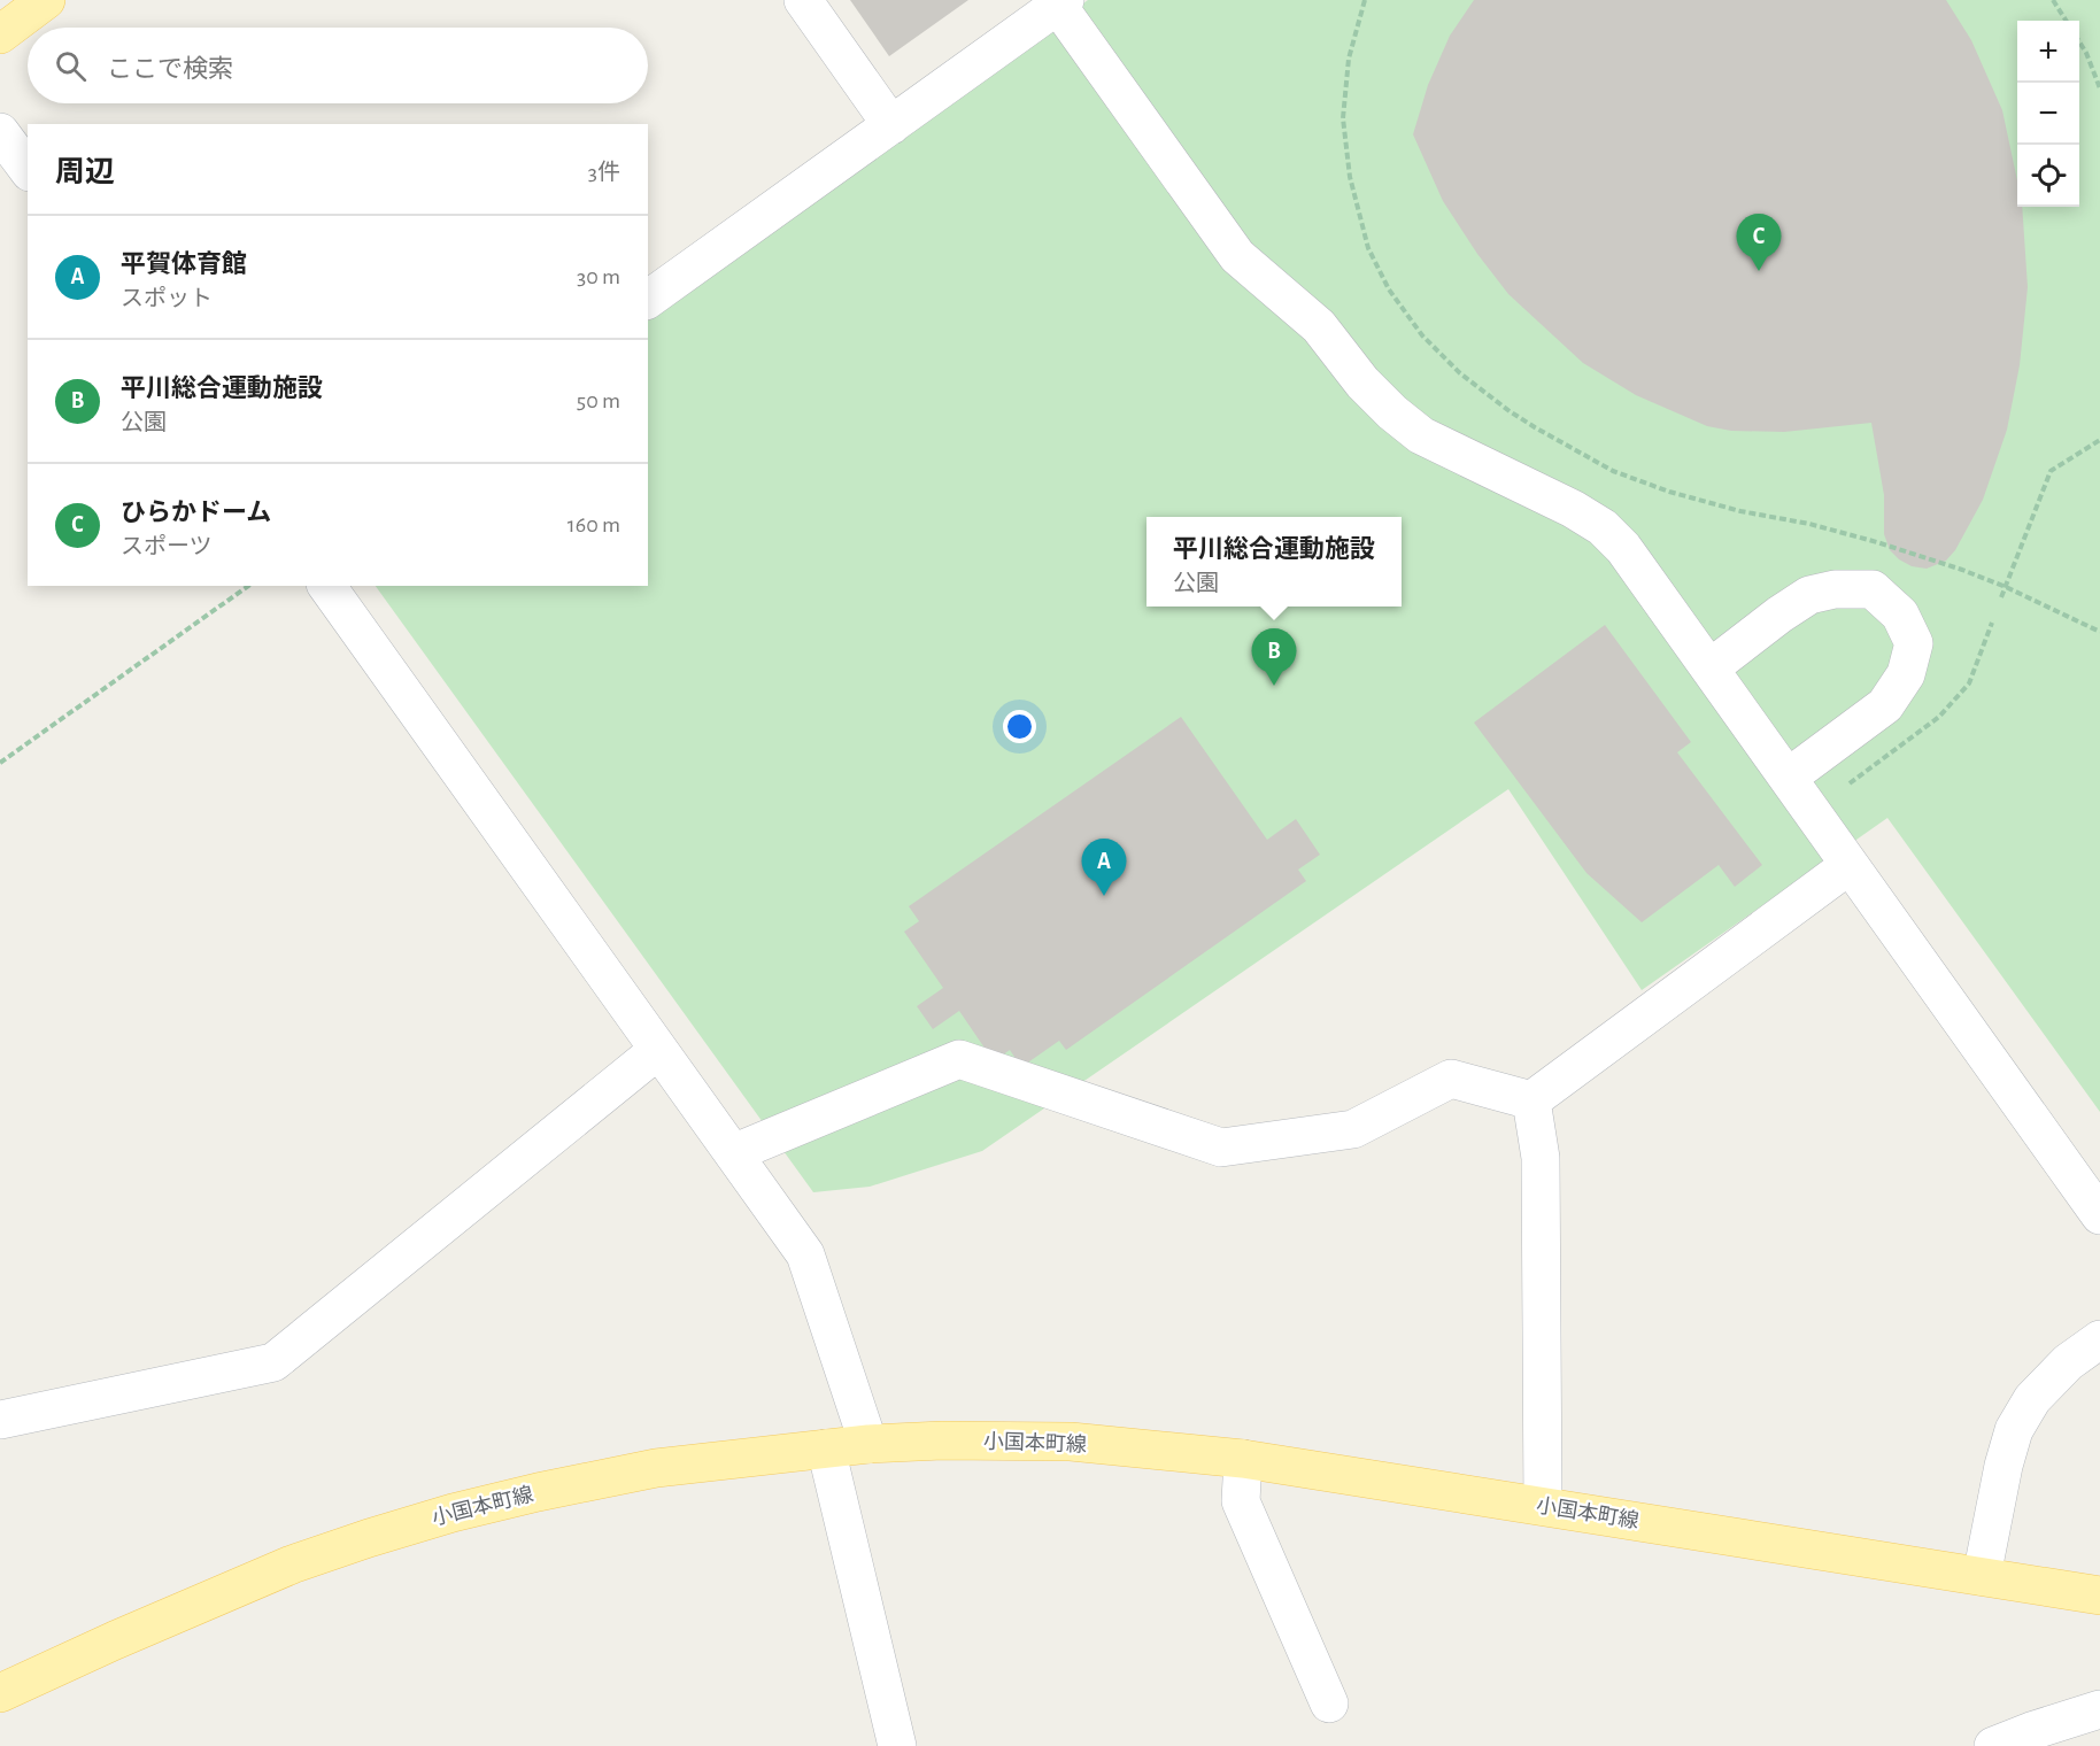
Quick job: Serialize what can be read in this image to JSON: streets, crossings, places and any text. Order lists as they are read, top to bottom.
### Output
{
  "streets": {
    "main road": ["小国本町線"]
  },
  "page": {
    "map_buttons": ["+", "−"],
    "search": "ここで検索",
    "heading": ["周辺", "3件"],
    "pins": ["C", "B", "A"],
    "list": [
      {
        "mark": "A",
        "name": "平賀体育館",
        "note": "スポット",
        "value": "30 m"
      },
      {
        "mark": "B",
        "name": "平川総合運動施設",
        "note": "公園",
        "value": "50 m"
      },
      {
        "mark": "C",
        "name": "ひらかドーム",
        "note": "スポーツ",
        "value": "160 m"
      }
    ],
    "popup": ["平川総合運動施設", "公園"]
  }
}
